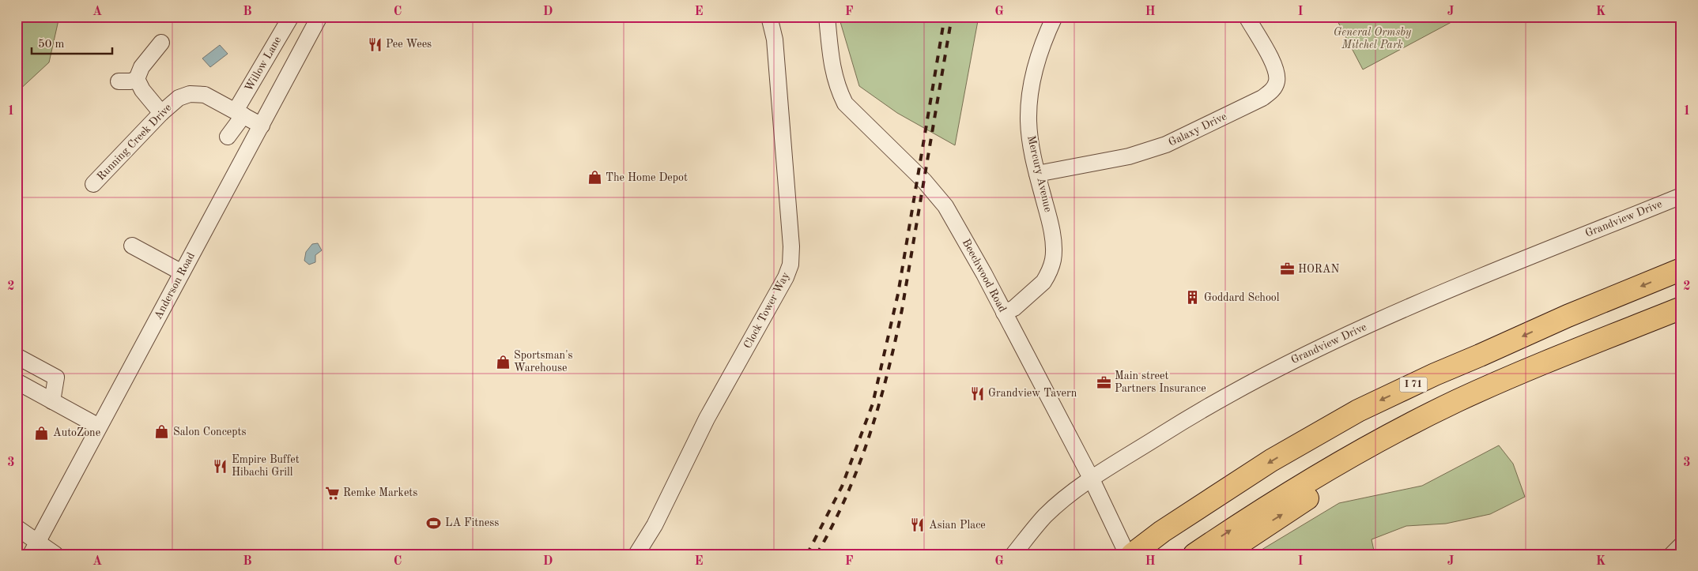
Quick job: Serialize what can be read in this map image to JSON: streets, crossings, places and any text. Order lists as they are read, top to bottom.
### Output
{
  "streets": {
    "highway": ["I 71"],
    "street": [
      "Willow Lane",
      "Galaxy Drive",
      "Running Creek Drive",
      "Mercury Avenue",
      "Grandview Drive",
      "Beechwood Road",
      "Anderson Road",
      "Clock Tower Way"
    ]
  },
  "crossings": [
    ["Willow Lane", "Running Creek Drive"],
    ["Galaxy Drive", "Mercury Avenue"],
    ["Running Creek Drive", "Anderson Road"],
    ["Mercury Avenue", "Beechwood Road"],
    ["Grandview Drive", "Beechwood Road"]
  ],
  "parks": ["General Ormsby Mitchel Park"],
  "places": {
    "restaurant": [
      "Pee Wees",
      "Grandview Tavern",
      "Empire Buffet Hibachi Grill",
      "Asian Place"
    ],
    "shop": [
      "The Home Depot",
      "Sportsman's Warehouse",
      "Salon Concepts",
      "AutoZone"
    ],
    "office": ["HORAN", "Main street Partners Insurance"],
    "building": ["Goddard School"],
    "supermarket": ["Remke Markets"],
    "sports": ["LA Fitness"]
  },
  "scale_bar": "50 m",
  "grid": {
    "columns": [
      "A",
      "B",
      "C",
      "D",
      "E",
      "F",
      "G",
      "H",
      "I",
      "J",
      "K"
    ],
    "rows": ["1", "2", "3"]
  }
}
